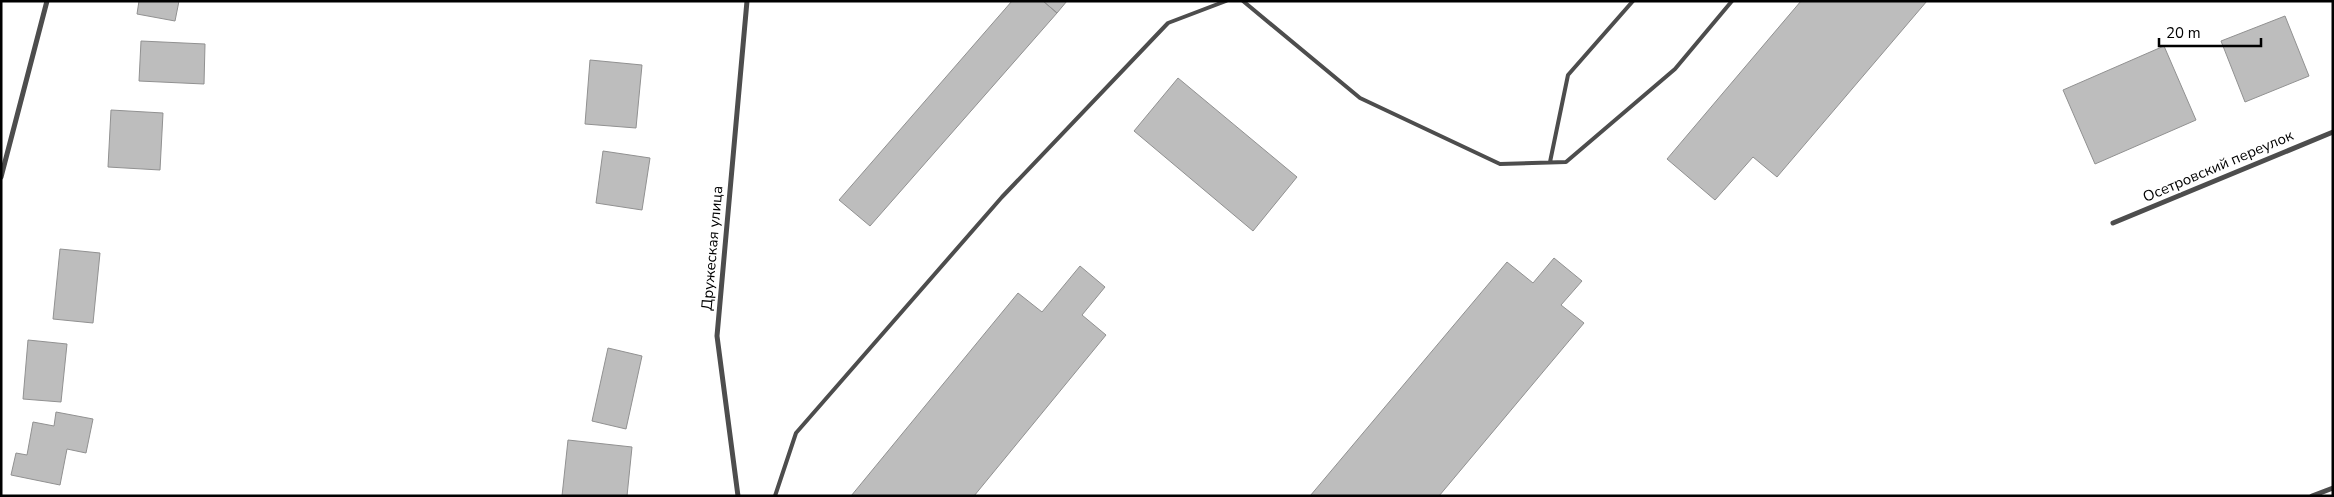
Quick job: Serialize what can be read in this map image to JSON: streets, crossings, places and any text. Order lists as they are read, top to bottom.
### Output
{
  "streets": {
    "street": ["Осетровский переулок", "Дружеская улица"]
  },
  "scale_bar": "20 m"
}
